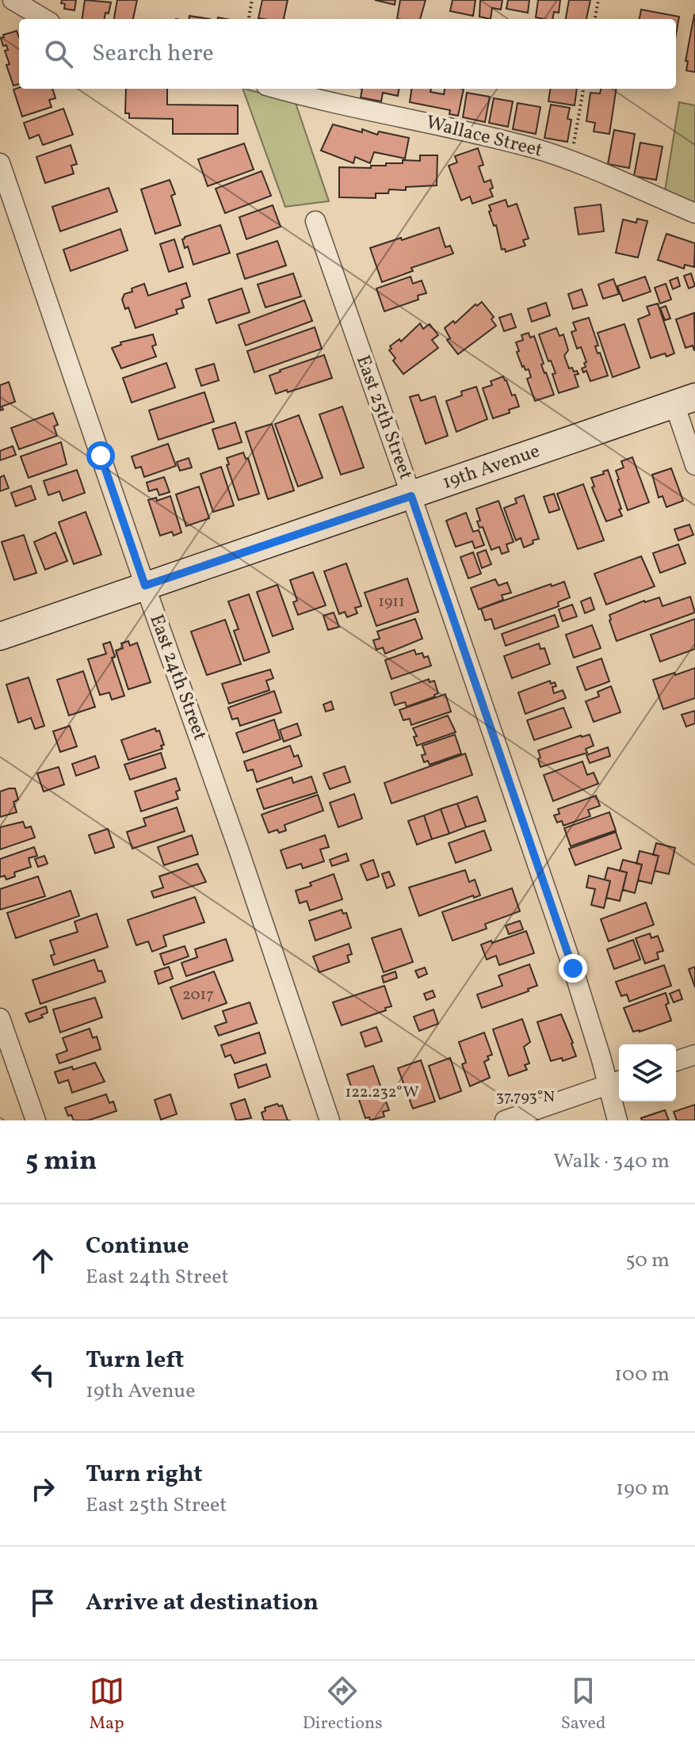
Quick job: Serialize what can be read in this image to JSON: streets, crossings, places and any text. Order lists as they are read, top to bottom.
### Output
{
  "streets": {
    "street": [
      "Wallace Street",
      "East 25th Street",
      "19th Avenue",
      "East 24th Street"
    ]
  },
  "crossings": [
    ["East 25th Street", "19th Avenue"],
    ["19th Avenue", "East 24th Street"]
  ],
  "house_numbers": ["1911", "2017"],
  "page": {
    "search": "Search here",
    "heading": ["5 min", "Walk · 340 m"],
    "list": [
      ["Continue", "East 24th Street", "50 m"],
      ["Turn left", "19th Avenue", "100 m"],
      ["Turn right", "East 25th Street", "190 m"],
      "Arrive at destination"
    ],
    "nav": ["Map", "Directions", "Saved"]
  },
  "coordinates": ["122.232°W", "37.793°N"]
}
